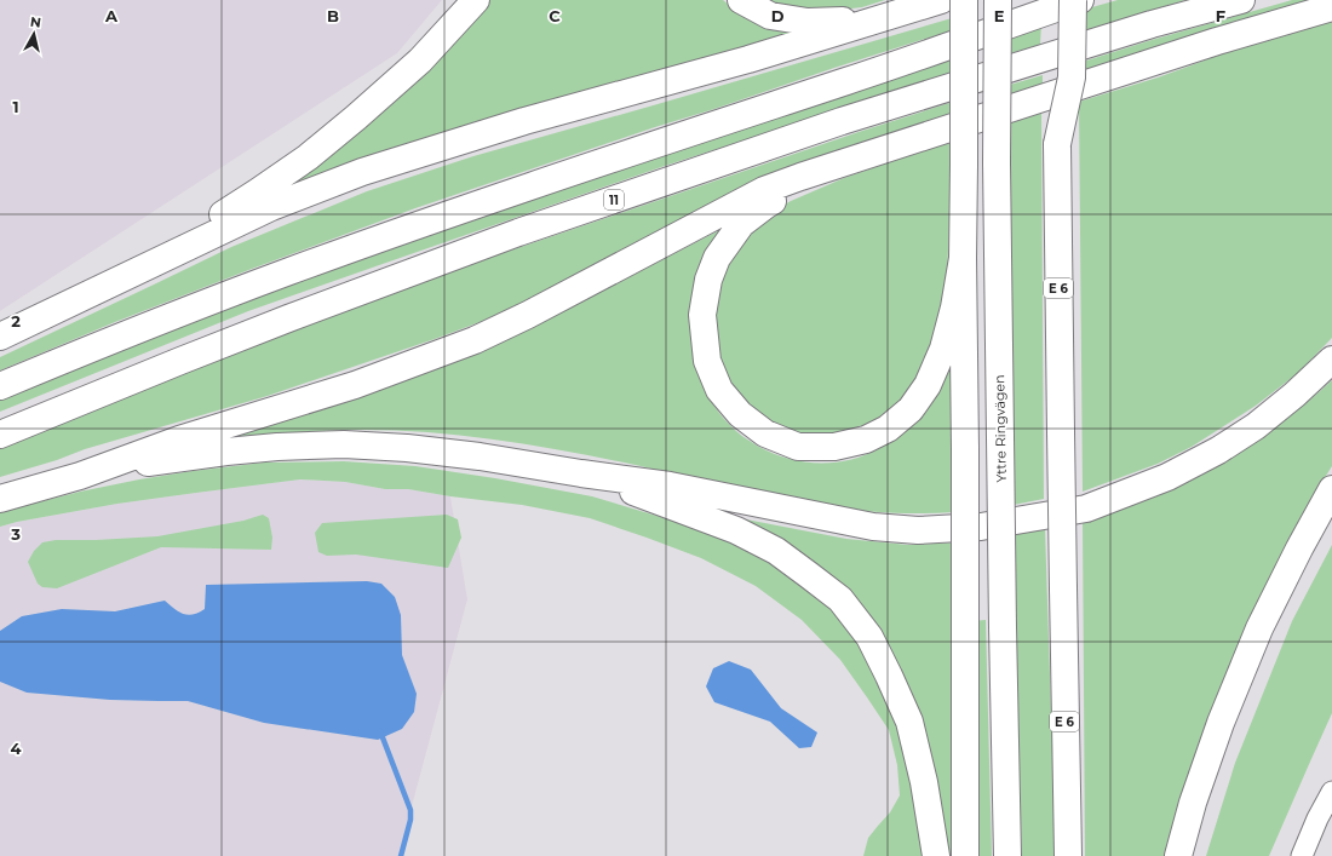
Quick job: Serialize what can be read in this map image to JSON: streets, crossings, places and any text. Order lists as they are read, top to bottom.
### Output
{
  "streets": {
    "highway": ["11", "E 6", "Yttre Ringvägen"]
  },
  "north": "top",
  "grid": {
    "columns": [
      "A",
      "B",
      "C",
      "D",
      "E",
      "F"
    ],
    "rows": [
      "1",
      "2",
      "3",
      "4"
    ]
  }
}
